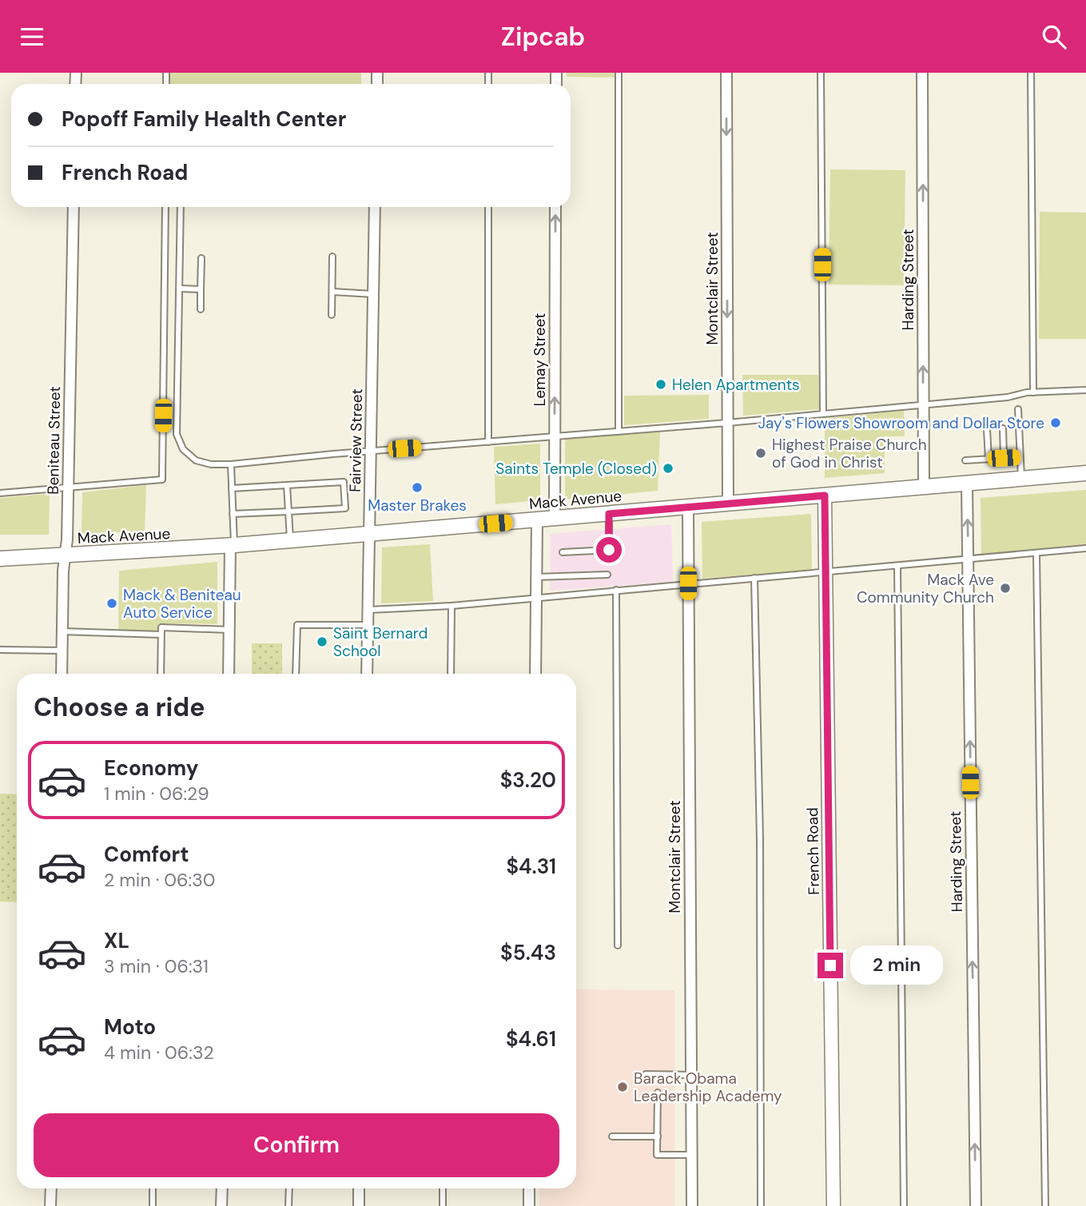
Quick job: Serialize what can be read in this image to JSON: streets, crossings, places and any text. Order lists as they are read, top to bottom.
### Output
{
  "streets": {
    "main road": ["Mack Avenue"],
    "street": [
      "Harding Street",
      "Montclair Street",
      "Lemay Street",
      "Beniteau Street",
      "Fairview Street",
      "French Road"
    ]
  },
  "crossings": [
    ["Harding Street", "Mack Avenue"],
    ["Montclair Street", "Mack Avenue"],
    ["Lemay Street", "Mack Avenue"],
    ["Beniteau Street", "Mack Avenue"],
    ["Fairview Street", "Mack Avenue"],
    ["Mack Avenue", "French Road"]
  ],
  "one_way": ["Harding Street", "Lemay Street"],
  "places": [
    "Helen Apartments",
    "Jay's Flowers Showroom and Dollar Store",
    "Highest Praise Church of God in Christ",
    "Saints Temple (Closed)",
    "Master Brakes",
    "Mack Ave Community Church",
    "Mack & Beniteau Auto Service",
    "Saint Bernard School",
    "Barack Obama Leadership Academy"
  ],
  "page": {
    "header": "Zipcab",
    "banner": ["Popoff Family Health Center", "French Road"],
    "heading": "Choose a ride",
    "list": [
      {
        "name": "Economy",
        "note": "1 min · 06:29",
        "value": "$3.20"
      },
      {
        "name": "Comfort",
        "note": "2 min · 06:30",
        "value": "$4.31"
      },
      {
        "name": "XL",
        "note": "3 min · 06:31",
        "value": "$5.43"
      },
      {
        "name": "Moto",
        "note": "4 min · 06:32",
        "value": "$4.61"
      }
    ],
    "bubble": "2 min",
    "buttons": "Confirm"
  }
}
